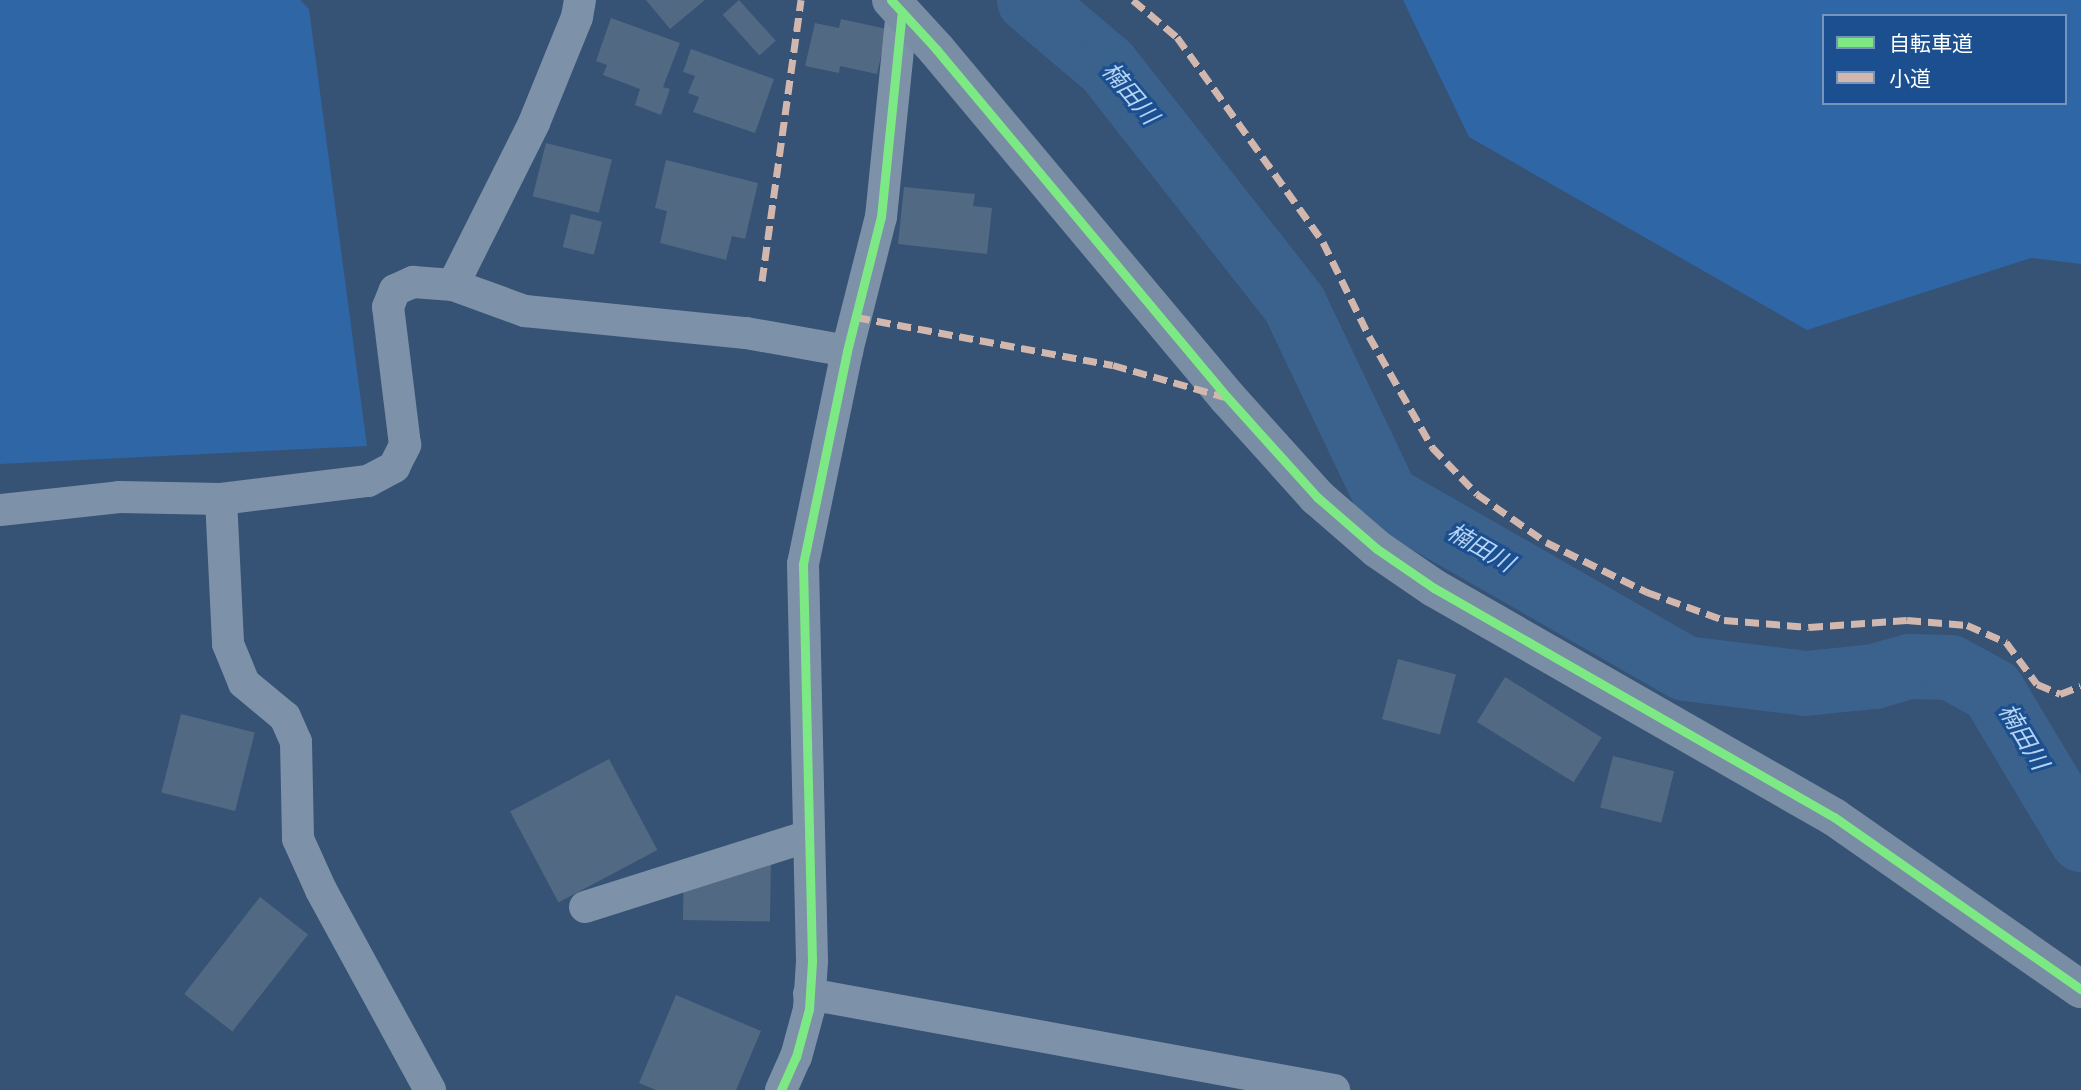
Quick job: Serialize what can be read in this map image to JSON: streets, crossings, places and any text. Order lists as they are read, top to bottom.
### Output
{
  "water": ["楠田川"],
  "legend": ["自転車道", "小道"]
}
